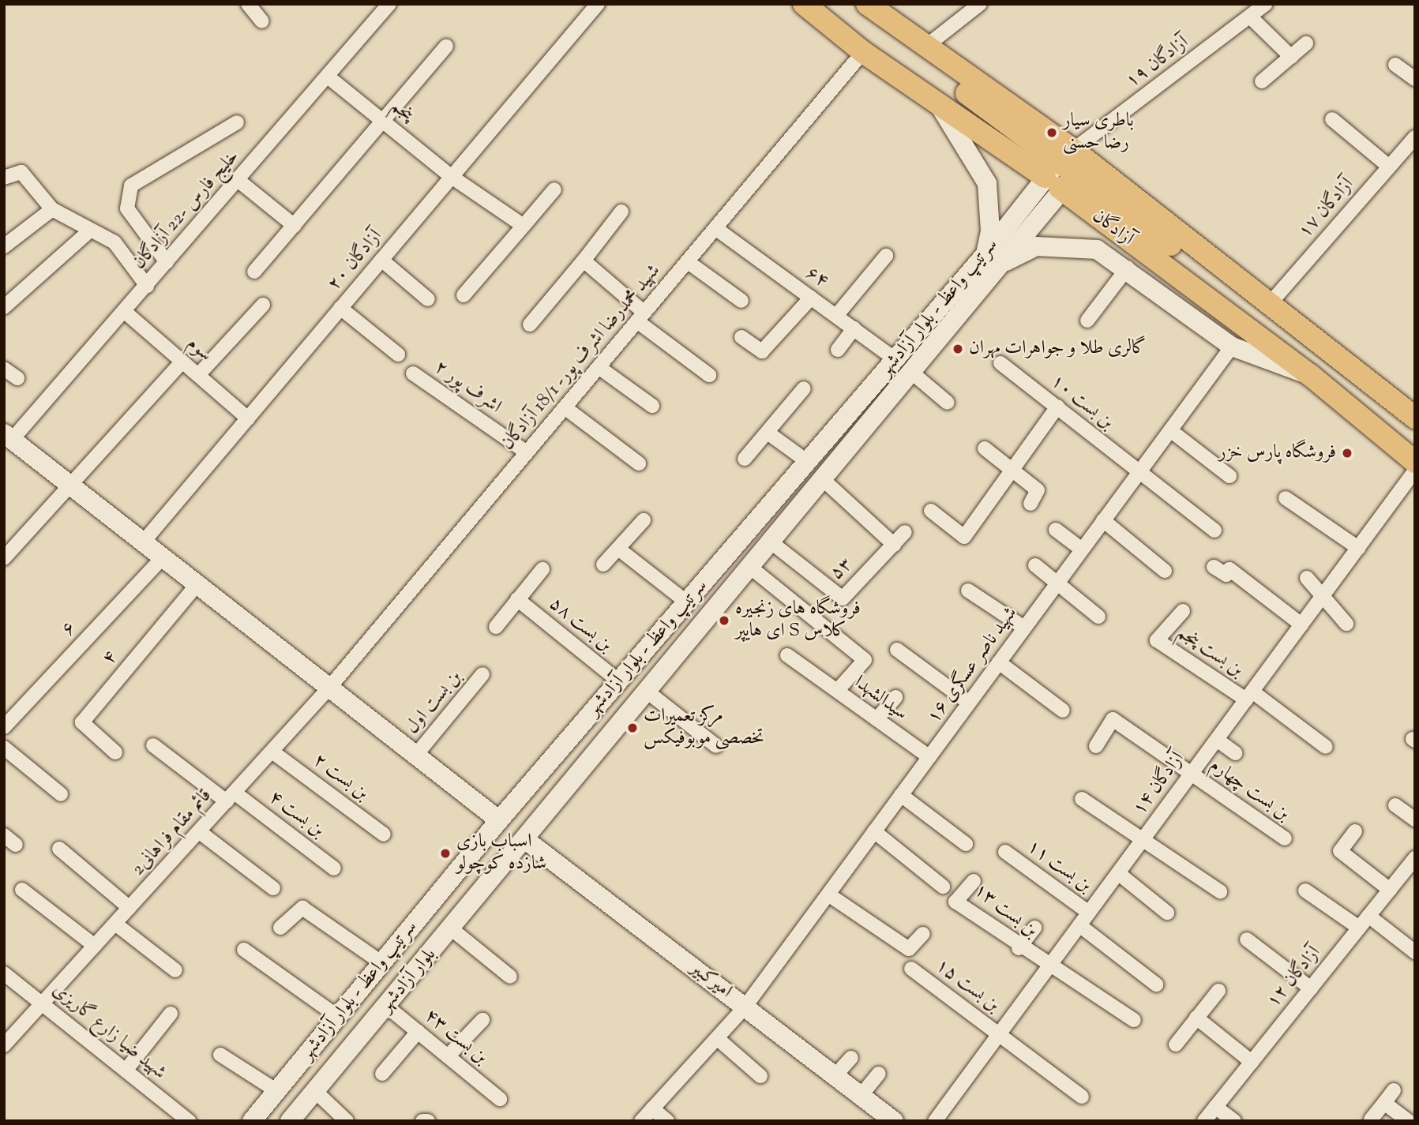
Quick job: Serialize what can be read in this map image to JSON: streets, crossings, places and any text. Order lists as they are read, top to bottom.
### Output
{
  "streets": {
    "main road": [
      "آزادگان",
      "سرتیپ واعظ - بلوار آزادشهر",
      "بلوار آزادشهر",
      "امیرکبیر"
    ],
    "street": [
      "۱۹ آزادگان",
      "پنجم",
      "۱۷ آزادگان",
      "خلیج فارس -22 آزادگان",
      "۲۰ آزادگان",
      "۶۴",
      "سوم",
      "شهید محمدرضا اشرف پور- 18/1 آزادگان",
      "۲ اشرف پور",
      "بن بست ۱۰",
      "۵۳",
      "بن بست ۵۸",
      "۶",
      "بن بست پنجم",
      "۴",
      "۱۶ شهید ناصر عسگری",
      "سیدالشهدا",
      "بن بست اول",
      "بن بست ۲",
      "۱۴ آزادگان",
      "بن بست چهارم",
      "بن بست ۴",
      "2قائم مقام فراهانی",
      "بن بست ۱۱",
      "بن بست ۱۳",
      "۱۲ آزادگان",
      "بن بست ۱۵",
      "شهید ضیا زارع گاریزی",
      "بن بست ۴۳"
    ]
  },
  "crossings": [
    ["۱۹ آزادگان", "آزادگان"],
    ["۱۹ آزادگان", "سرتیپ واعظ - بلوار آزادشهر"],
    ["پنجم", "خلیج فارس -22 آزادگان"],
    ["پنجم", "۲۰ آزادگان"],
    ["۱۷ آزادگان", "آزادگان"],
    ["خلیج فارس -22 آزادگان", "سوم"],
    ["آزادگان", "سرتیپ واعظ - بلوار آزادشهر"],
    ["آزادگان", "شهید محمدرضا اشرف پور- 18/1 آزادگان"],
    ["۲۰ آزادگان", "سوم"],
    ["۶۴", "سرتیپ واعظ - بلوار آزادشهر"],
    ["۶۴", "شهید محمدرضا اشرف پور- 18/1 آزادگان"],
    ["سرتیپ واعظ - بلوار آزادشهر", "۵۳"],
    ["سرتیپ واعظ - بلوار آزادشهر", "بن بست ۵۸"],
    ["سرتیپ واعظ - بلوار آزادشهر", "سیدالشهدا"],
    ["سرتیپ واعظ - بلوار آزادشهر", "بلوار آزادشهر"],
    ["سرتیپ واعظ - بلوار آزادشهر", "امیرکبیر"],
    ["شهید محمدرضا اشرف پور- 18/1 آزادگان", "۲ اشرف پور"],
    ["شهید محمدرضا اشرف پور- 18/1 آزادگان", "2قائم مقام فراهانی"],
    ["بن بست ۱۰", "۱۶ شهید ناصر عسگری"],
    ["بن بست پنجم", "۱۴ آزادگان"],
    ["۱۶ شهید ناصر عسگری", "سیدالشهدا"],
    ["۱۶ شهید ناصر عسگری", "امیرکبیر"],
    ["بن بست ۲", "2قائم مقام فراهانی"],
    ["۱۴ آزادگان", "بن بست چهارم"],
    ["۱۴ آزادگان", "بن بست ۱۱"],
    ["۱۴ آزادگان", "بن بست ۱۳"],
    ["۱۴ آزادگان", "بن بست ۱۵"],
    ["بن بست ۴", "2قائم مقام فراهانی"],
    ["2قائم مقام فراهانی", "شهید ضیا زارع گاریزی"],
    ["بلوار آزادشهر", "امیرکبیر"],
    ["بلوار آزادشهر", "بن بست ۴۳"]
  ],
  "places": [
    "باطری سیار رضا حسنی",
    "گالری طلا و جواهرات مهران",
    "فروشگاه پارس خزر",
    "فروشگاه های زنجیره ای هایپر S کلاس",
    "مرکز تعمیرات تخصصی موبوفیکس",
    "اسباب بازی شازده کوچولو"
  ]
}
